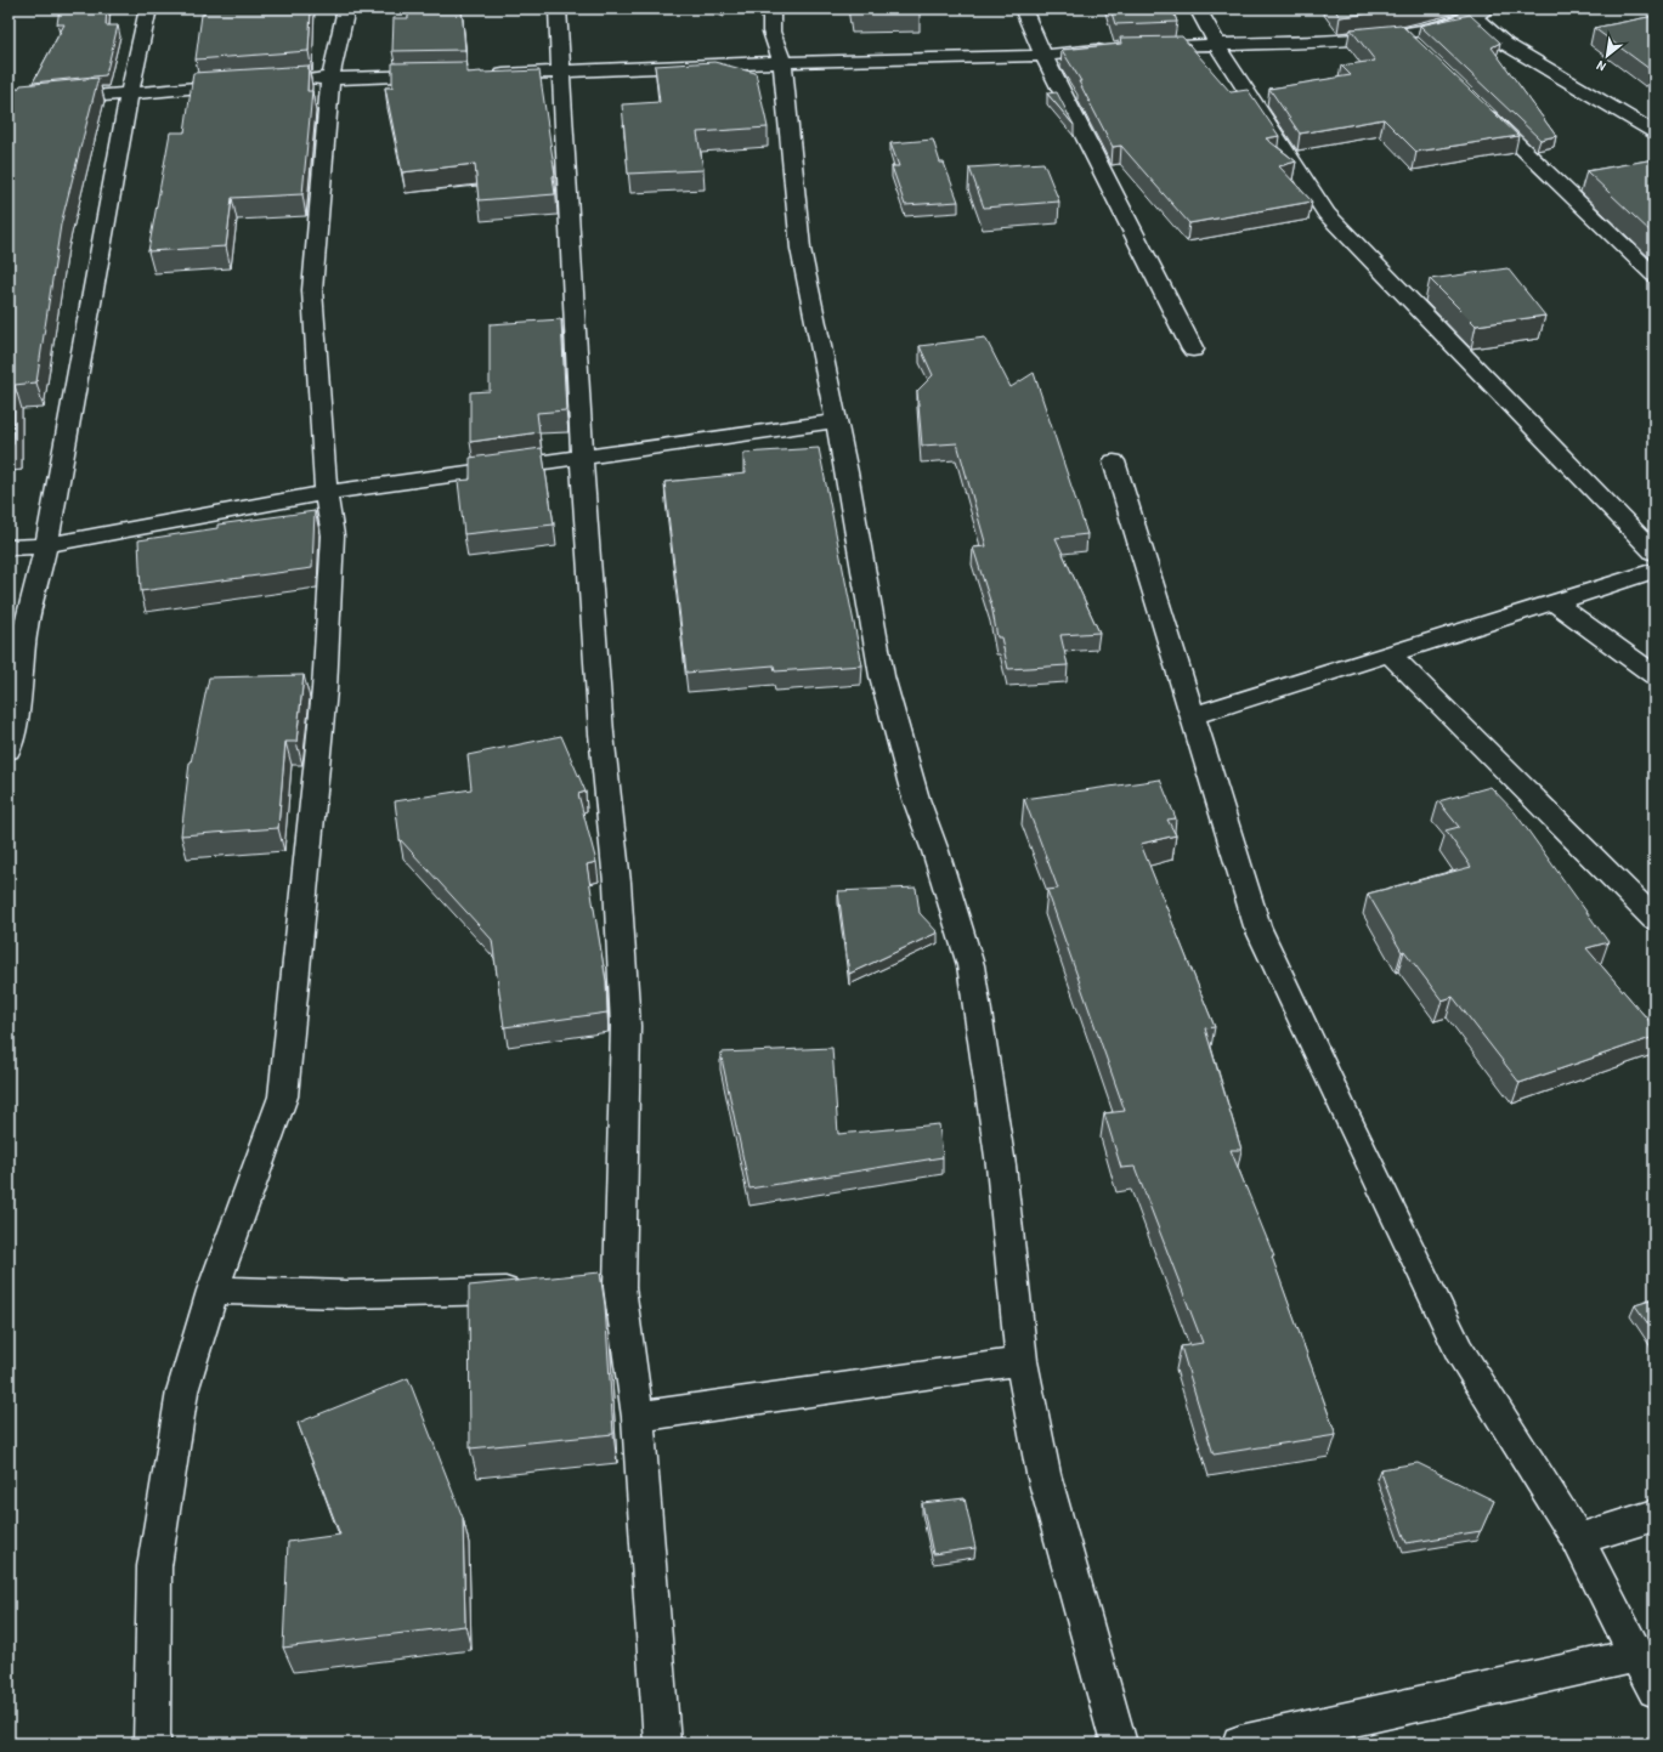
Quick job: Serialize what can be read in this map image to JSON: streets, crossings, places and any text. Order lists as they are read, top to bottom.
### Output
{
  "north": "bottom left"
}
